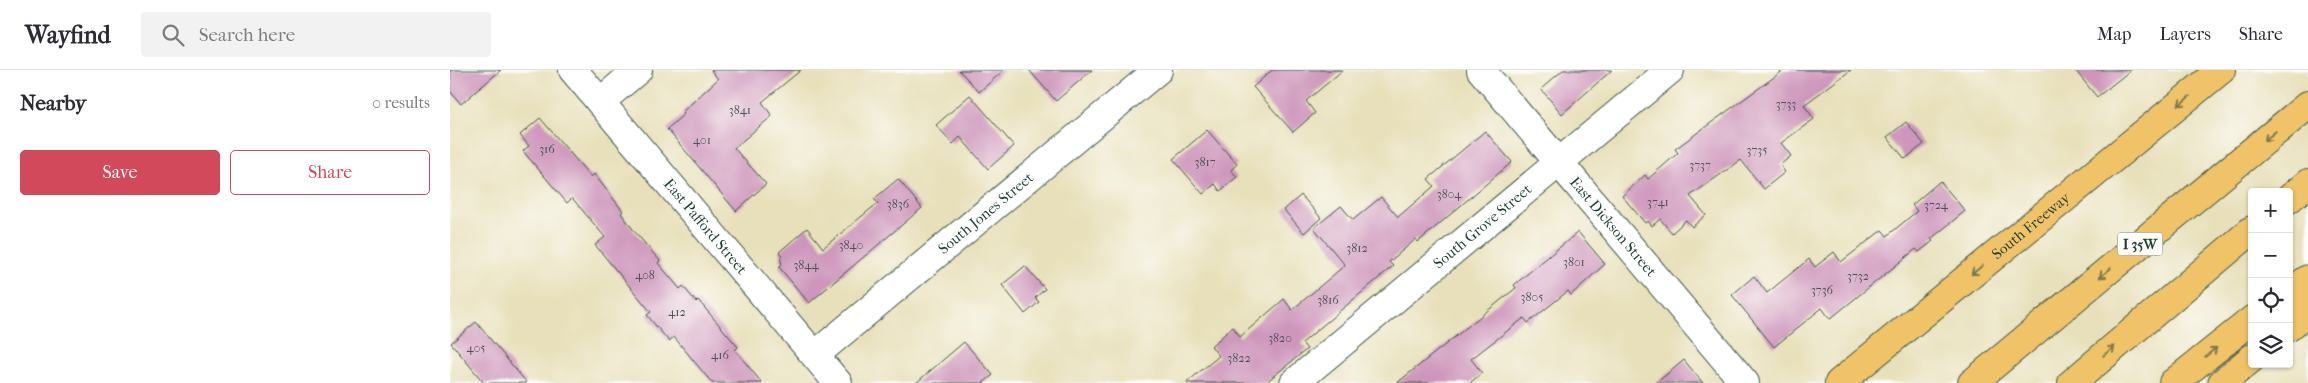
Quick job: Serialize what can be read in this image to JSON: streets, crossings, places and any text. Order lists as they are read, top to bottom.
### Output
{
  "streets": {
    "main road": ["South Freeway", "I 35W"],
    "street": [
      "South Jones Street",
      "East Pafford Street",
      "South Grove Street",
      "East Dickson Street"
    ]
  },
  "crossings": [
    ["South Jones Street", "East Pafford Street"],
    ["South Grove Street", "East Dickson Street"]
  ],
  "house_numbers": [
    "3733",
    "3841",
    "401",
    "316",
    "3735",
    "3817",
    "3737",
    "3804",
    "3741",
    "3836",
    "3724",
    "3840",
    "3812",
    "3801",
    "3844",
    "408",
    "3732",
    "3736",
    "3805",
    "3816",
    "412",
    "3820",
    "405",
    "416",
    "3822"
  ],
  "page": {
    "header": "Wayfind",
    "search": "Search here",
    "nav": ["Map", "Layers", "Share"],
    "heading": ["Nearby", "0 results"],
    "buttons": ["Save", "Share"],
    "map_buttons": ["+", "−"]
  }
}
